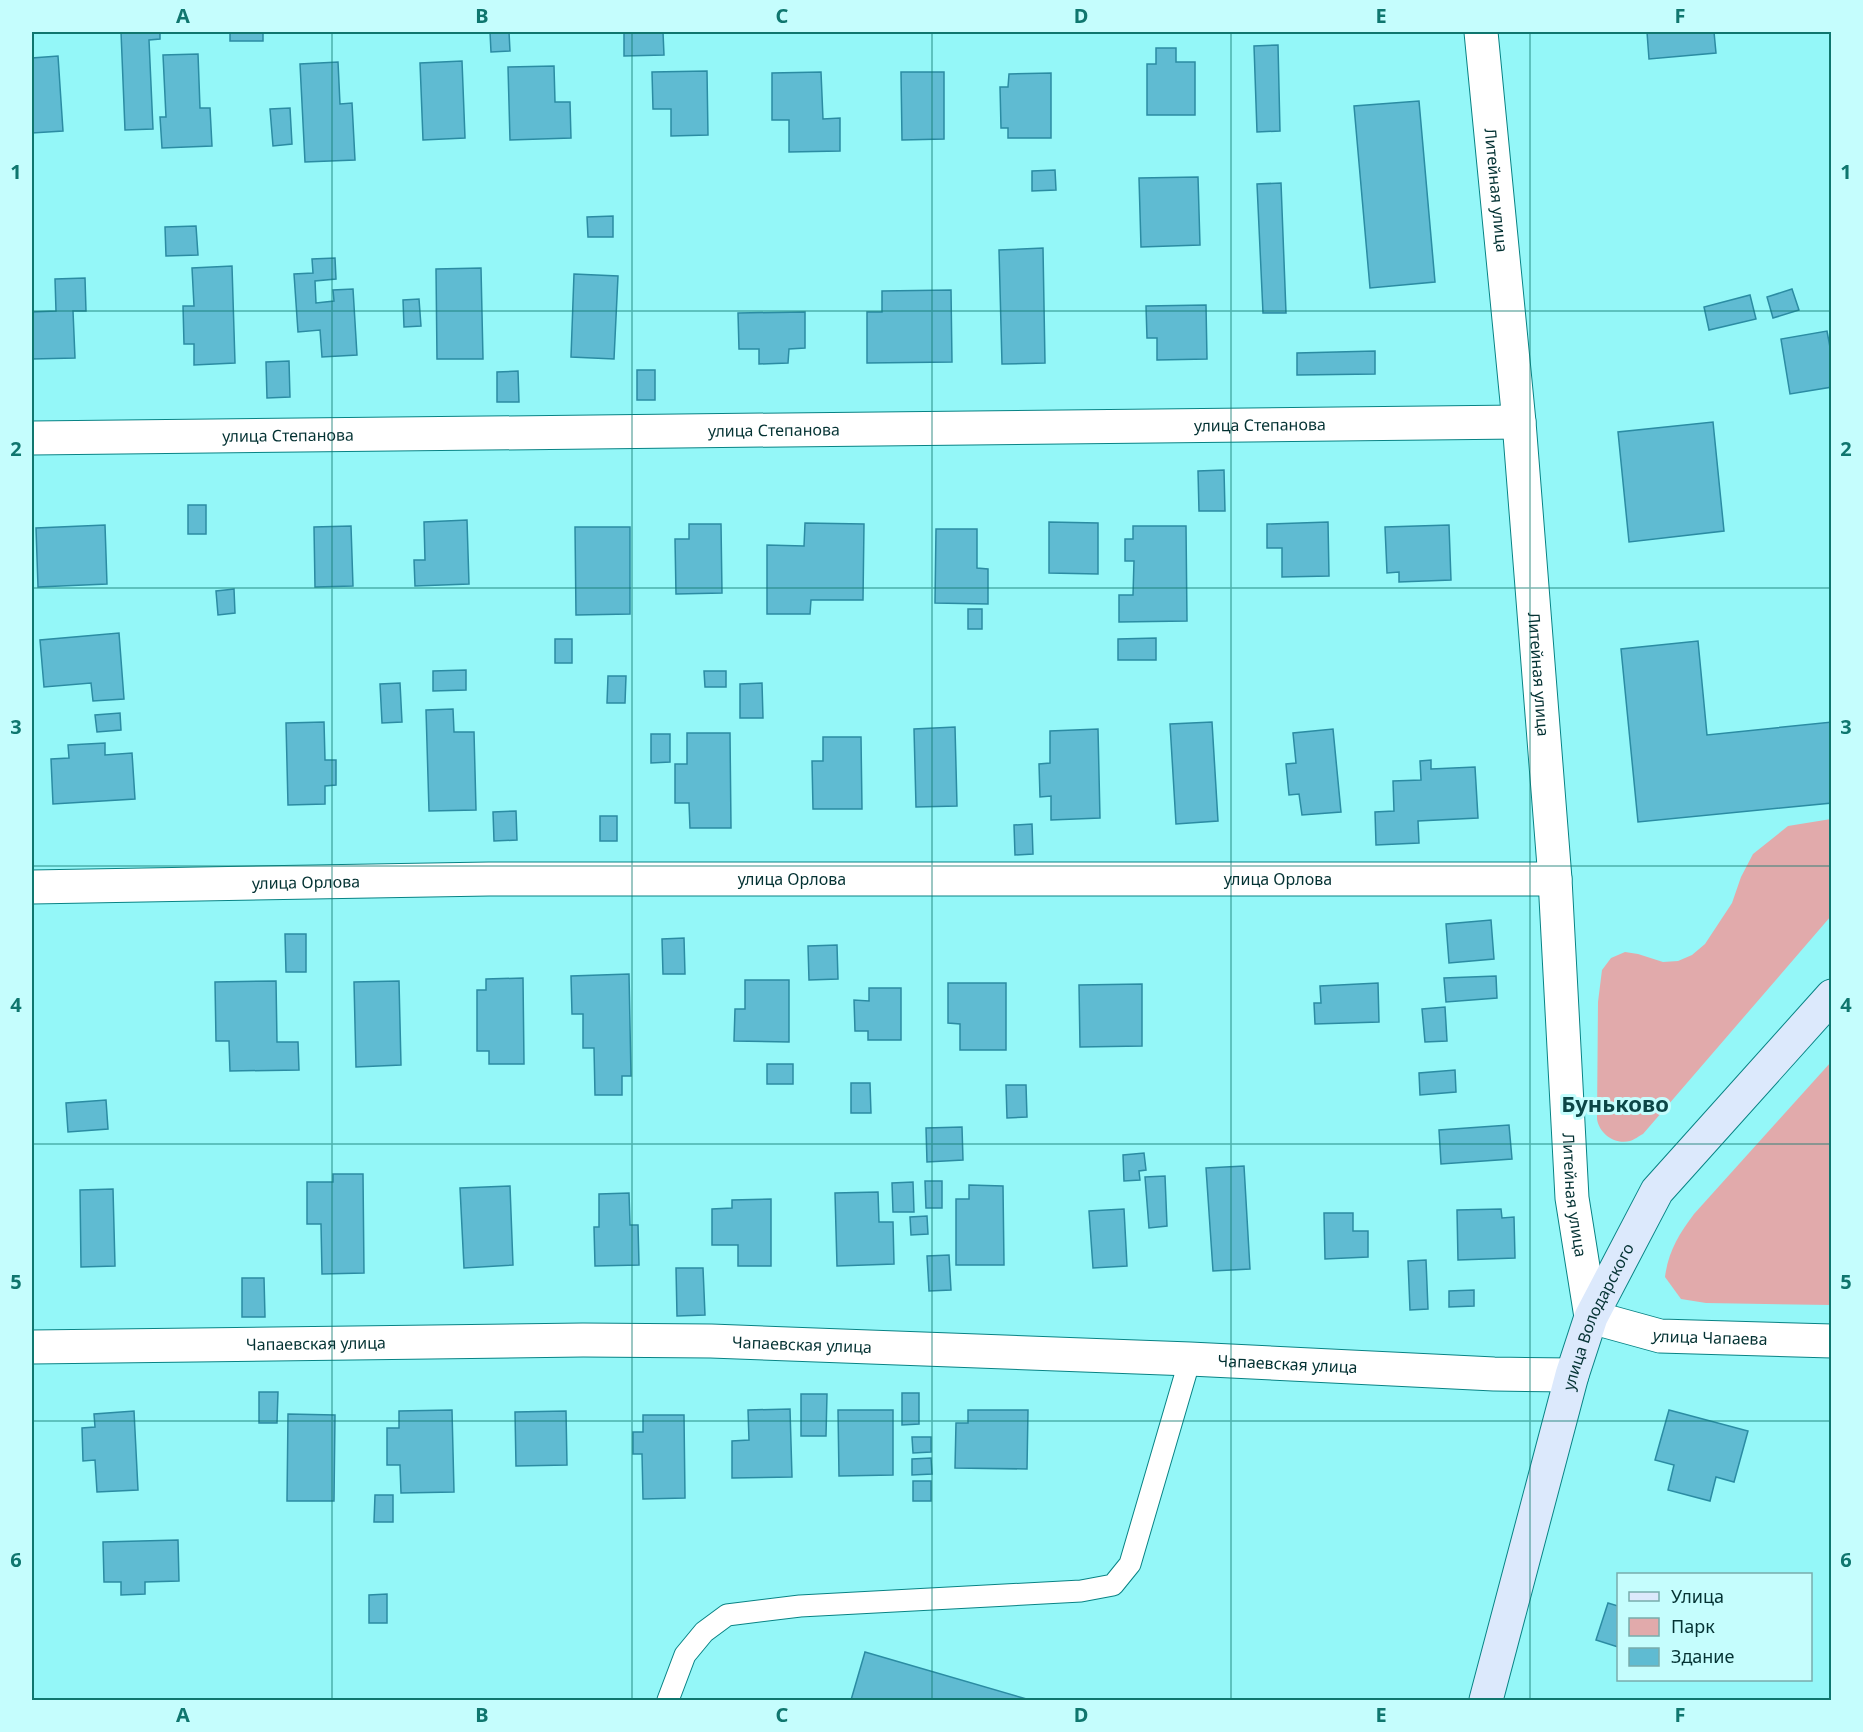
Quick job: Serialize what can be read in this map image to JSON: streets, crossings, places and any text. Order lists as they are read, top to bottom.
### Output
{
  "streets": {
    "main road": ["улица Володарского"],
    "street": [
      "Литейная улица",
      "улица Степанова",
      "улица Орлова",
      "улица Чапаева",
      "Чапаевская улица"
    ]
  },
  "crossings": [
    ["Литейная улица", "улица Степанова"],
    ["Литейная улица", "улица Орлова"],
    ["Литейная улица", "улица Володарского"],
    ["Литейная улица", "улица Чапаева"],
    ["улица Володарского", "улица Чапаева"],
    ["улица Володарского", "Чапаевская улица"]
  ],
  "districts": ["Буньково"],
  "legend": ["Улица", "Парк", "Здание"],
  "grid": {
    "columns": [
      "A",
      "B",
      "C",
      "D",
      "E",
      "F"
    ],
    "rows": [
      "1",
      "2",
      "3",
      "4",
      "5",
      "6"
    ]
  }
}
